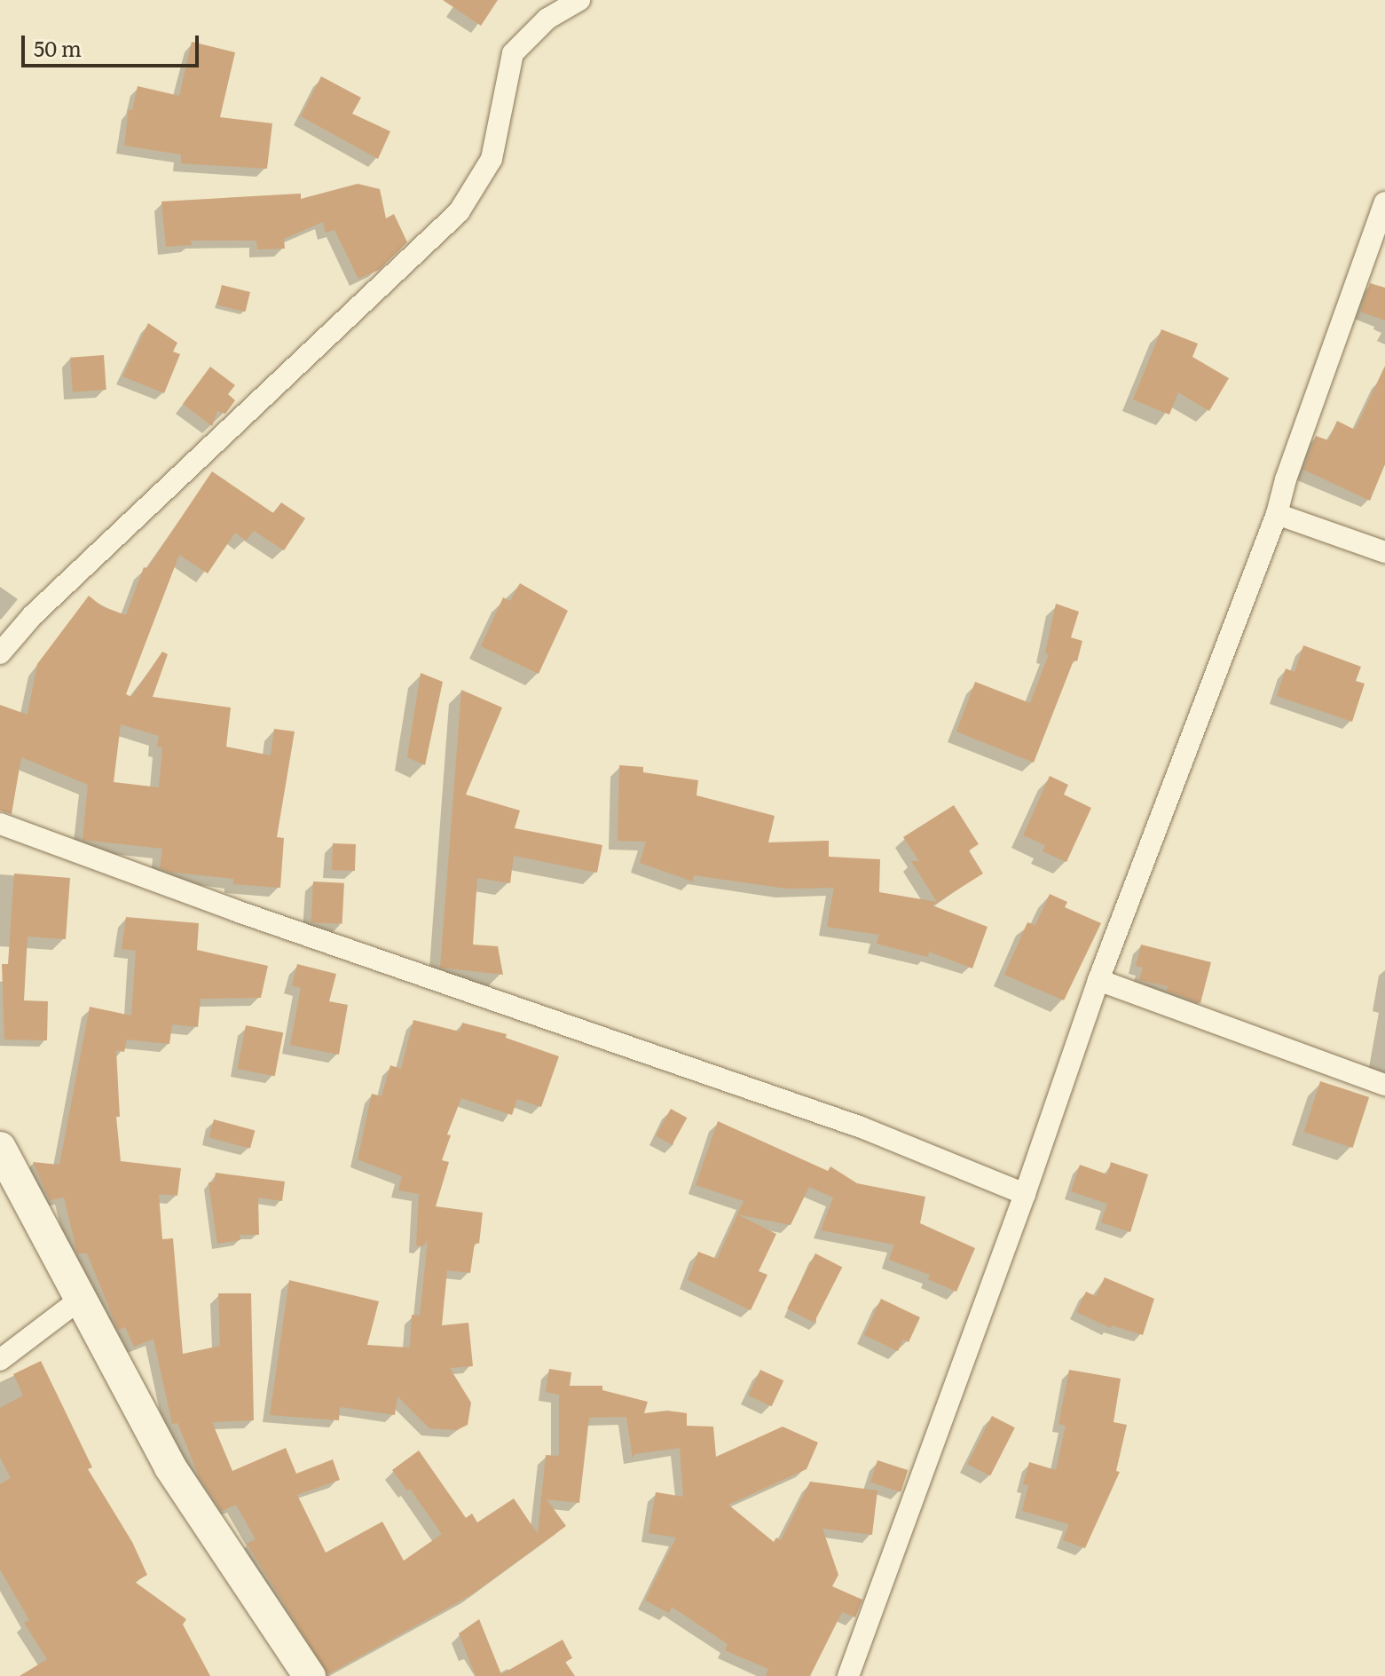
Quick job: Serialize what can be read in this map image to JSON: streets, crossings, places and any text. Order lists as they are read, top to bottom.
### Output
{
  "scale_bar": "50 m"
}
